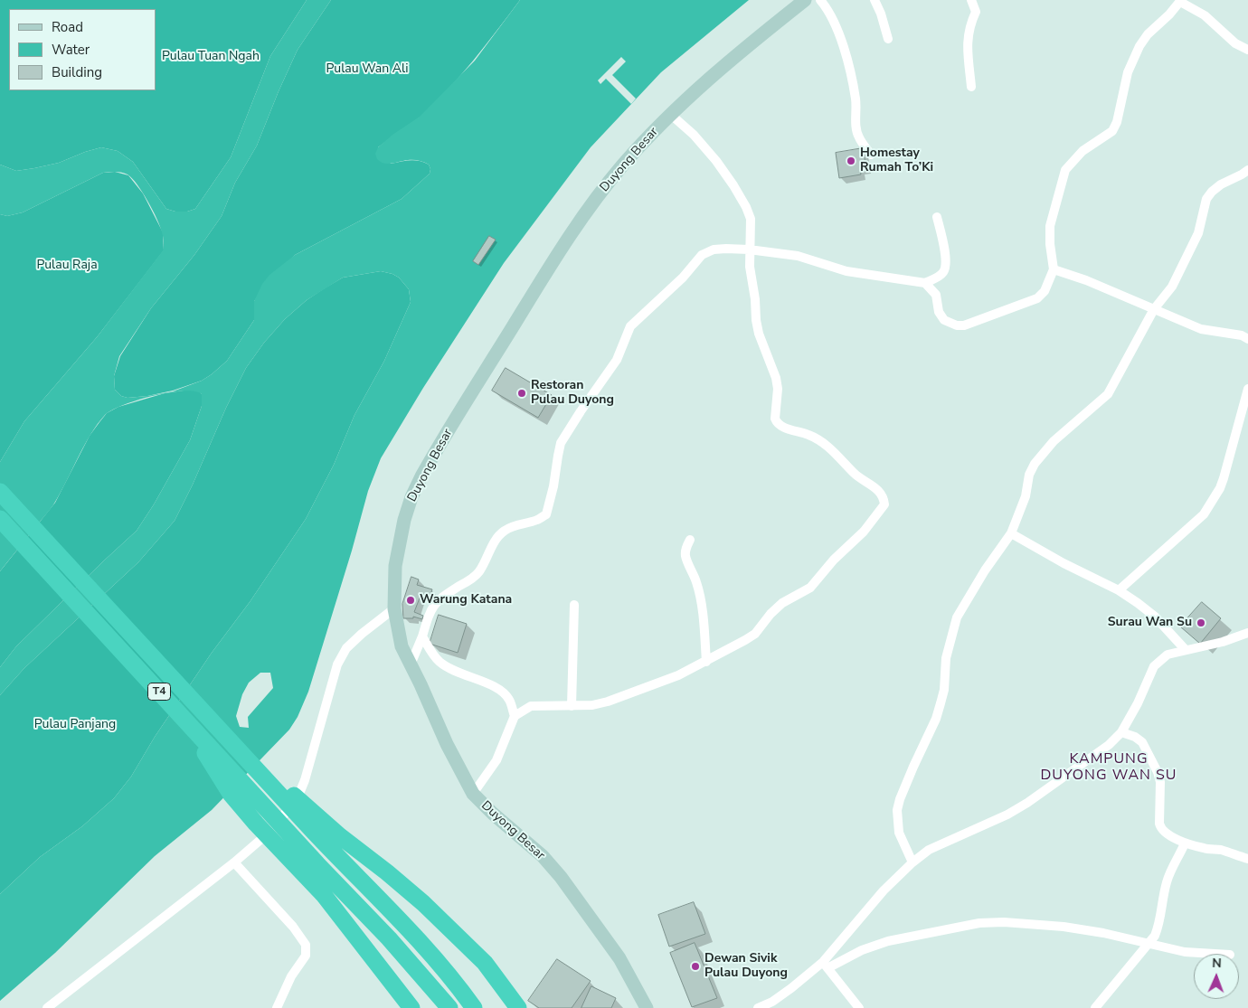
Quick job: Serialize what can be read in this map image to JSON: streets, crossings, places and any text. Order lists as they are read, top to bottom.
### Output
{
  "streets": {
    "highway": ["T4"],
    "street": ["Duyong Besar"]
  },
  "districts": ["KAMPUNG DUYONG WAN SU"],
  "parks": [
    "Pulau Tuan Ngah",
    "Pulau Wan Ali",
    "Pulau Raja",
    "Pulau Panjang"
  ],
  "places": [
    "Homestay Rumah To’Ki",
    "Restoran Pulau Duyong",
    "Warung Katana",
    "Surau Wan Su",
    "Dewan Sivik Pulau Duyong"
  ],
  "legend": ["Road", "Water", "Building"],
  "north": "top"
}
